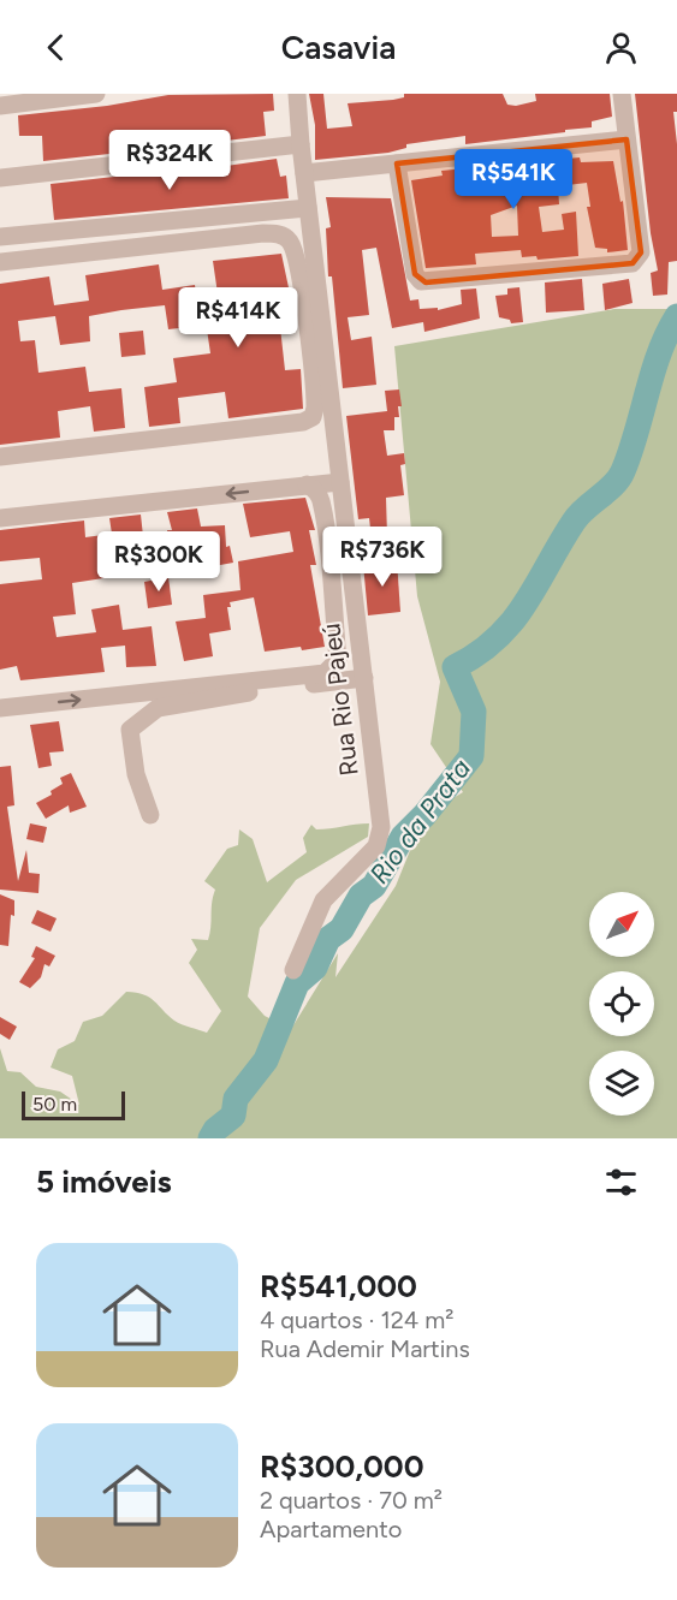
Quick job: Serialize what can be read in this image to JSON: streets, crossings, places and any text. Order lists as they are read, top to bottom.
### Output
{
  "streets": {
    "street": ["Rua Rio Pajeú"]
  },
  "water": ["Rio da Prata"],
  "scale_bar": "50 m",
  "north": "top right",
  "page": {
    "header": "Casavia",
    "price": [
      "R$324K",
      "R$541K",
      "R$414K",
      "R$736K",
      "R$300K"
    ],
    "scale": "50 m",
    "heading": "5 imóveis",
    "list": [
      {
        "name": "R$541,000",
        "note": "4 quartos · 124 m² · Rua Ademir Martins"
      },
      {
        "name": "R$300,000",
        "note": "2 quartos · 70 m² · Apartamento"
      }
    ]
  }
}
